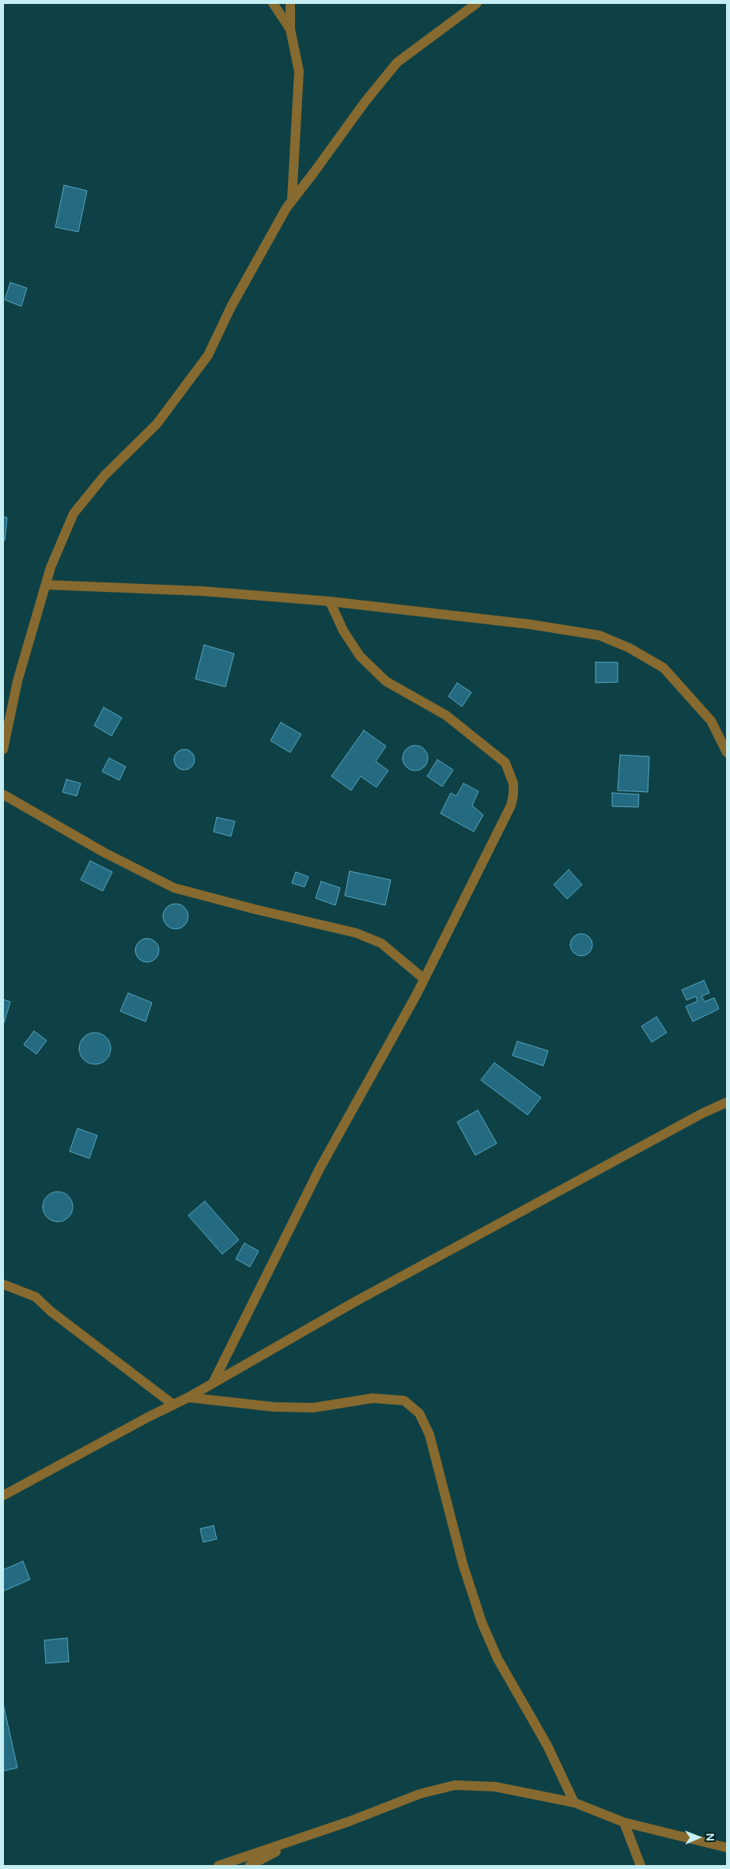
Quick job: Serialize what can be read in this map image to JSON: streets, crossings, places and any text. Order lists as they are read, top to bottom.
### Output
{
  "north": "right"
}
